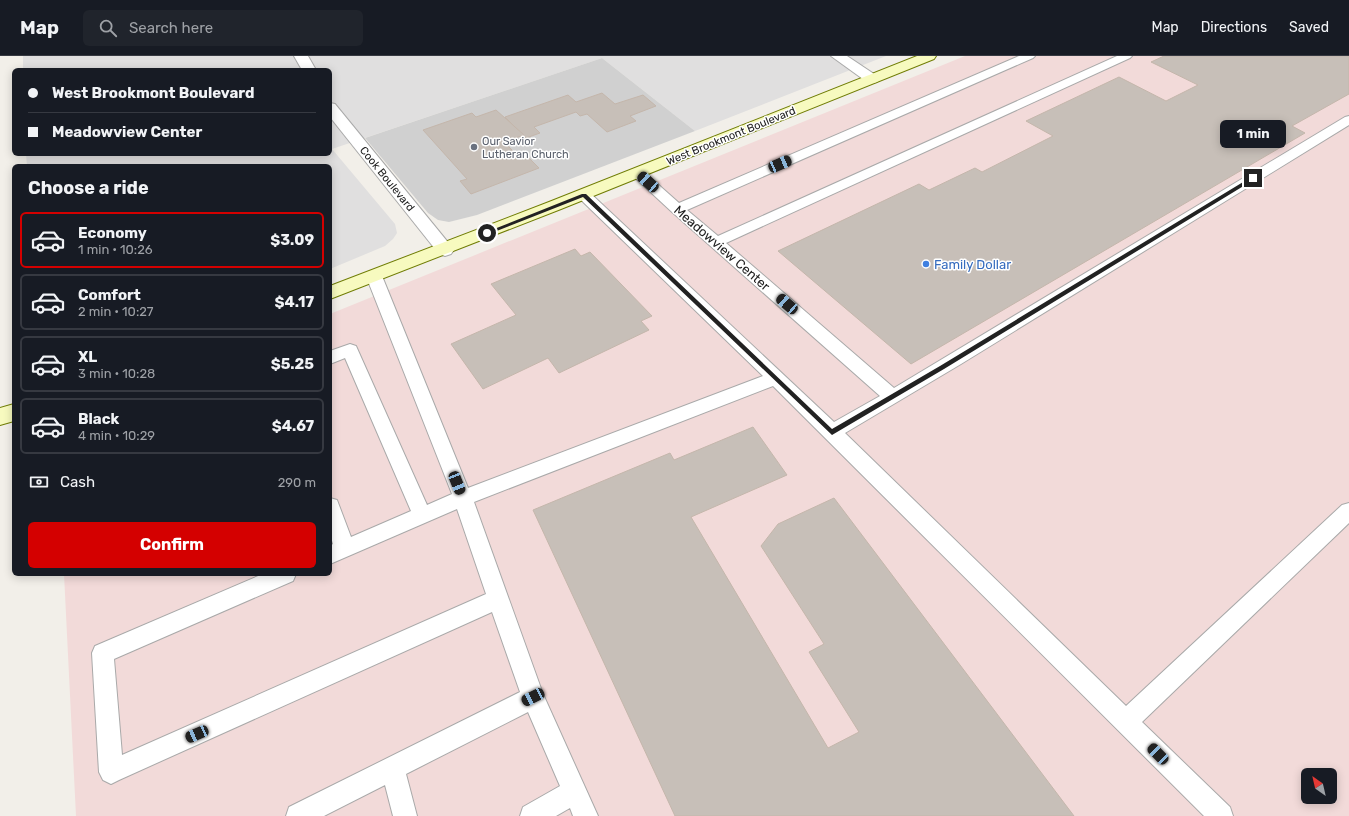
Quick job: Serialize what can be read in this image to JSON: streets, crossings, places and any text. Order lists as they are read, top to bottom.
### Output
{
  "streets": {
    "main road": ["West Brookmont Boulevard"],
    "street": ["Cook Boulevard"],
    "lane": ["Meadowview Center"]
  },
  "crossings": [
    ["West Brookmont Boulevard", "Cook Boulevard"],
    ["West Brookmont Boulevard", "Meadowview Center"]
  ],
  "places": ["Our Savior Lutheran Church", "Family Dollar"],
  "north": "top left",
  "page": {
    "header": "Map",
    "search": "Search here",
    "nav": ["Map", "Directions", "Saved"],
    "banner": ["West Brookmont Boulevard", "Meadowview Center"],
    "bubble": "1 min",
    "heading": "Choose a ride",
    "list": [
      {
        "name": "Economy",
        "note": "1 min · 10:26",
        "value": "$3.09"
      },
      {
        "name": "Comfort",
        "note": "2 min · 10:27",
        "value": "$4.17"
      },
      {
        "name": "XL",
        "note": "3 min · 10:28",
        "value": "$5.25"
      },
      {
        "name": "Black",
        "note": "4 min · 10:29",
        "value": "$4.67"
      }
    ],
    "pay": ["Cash", "290 m"],
    "buttons": "Confirm"
  }
}
